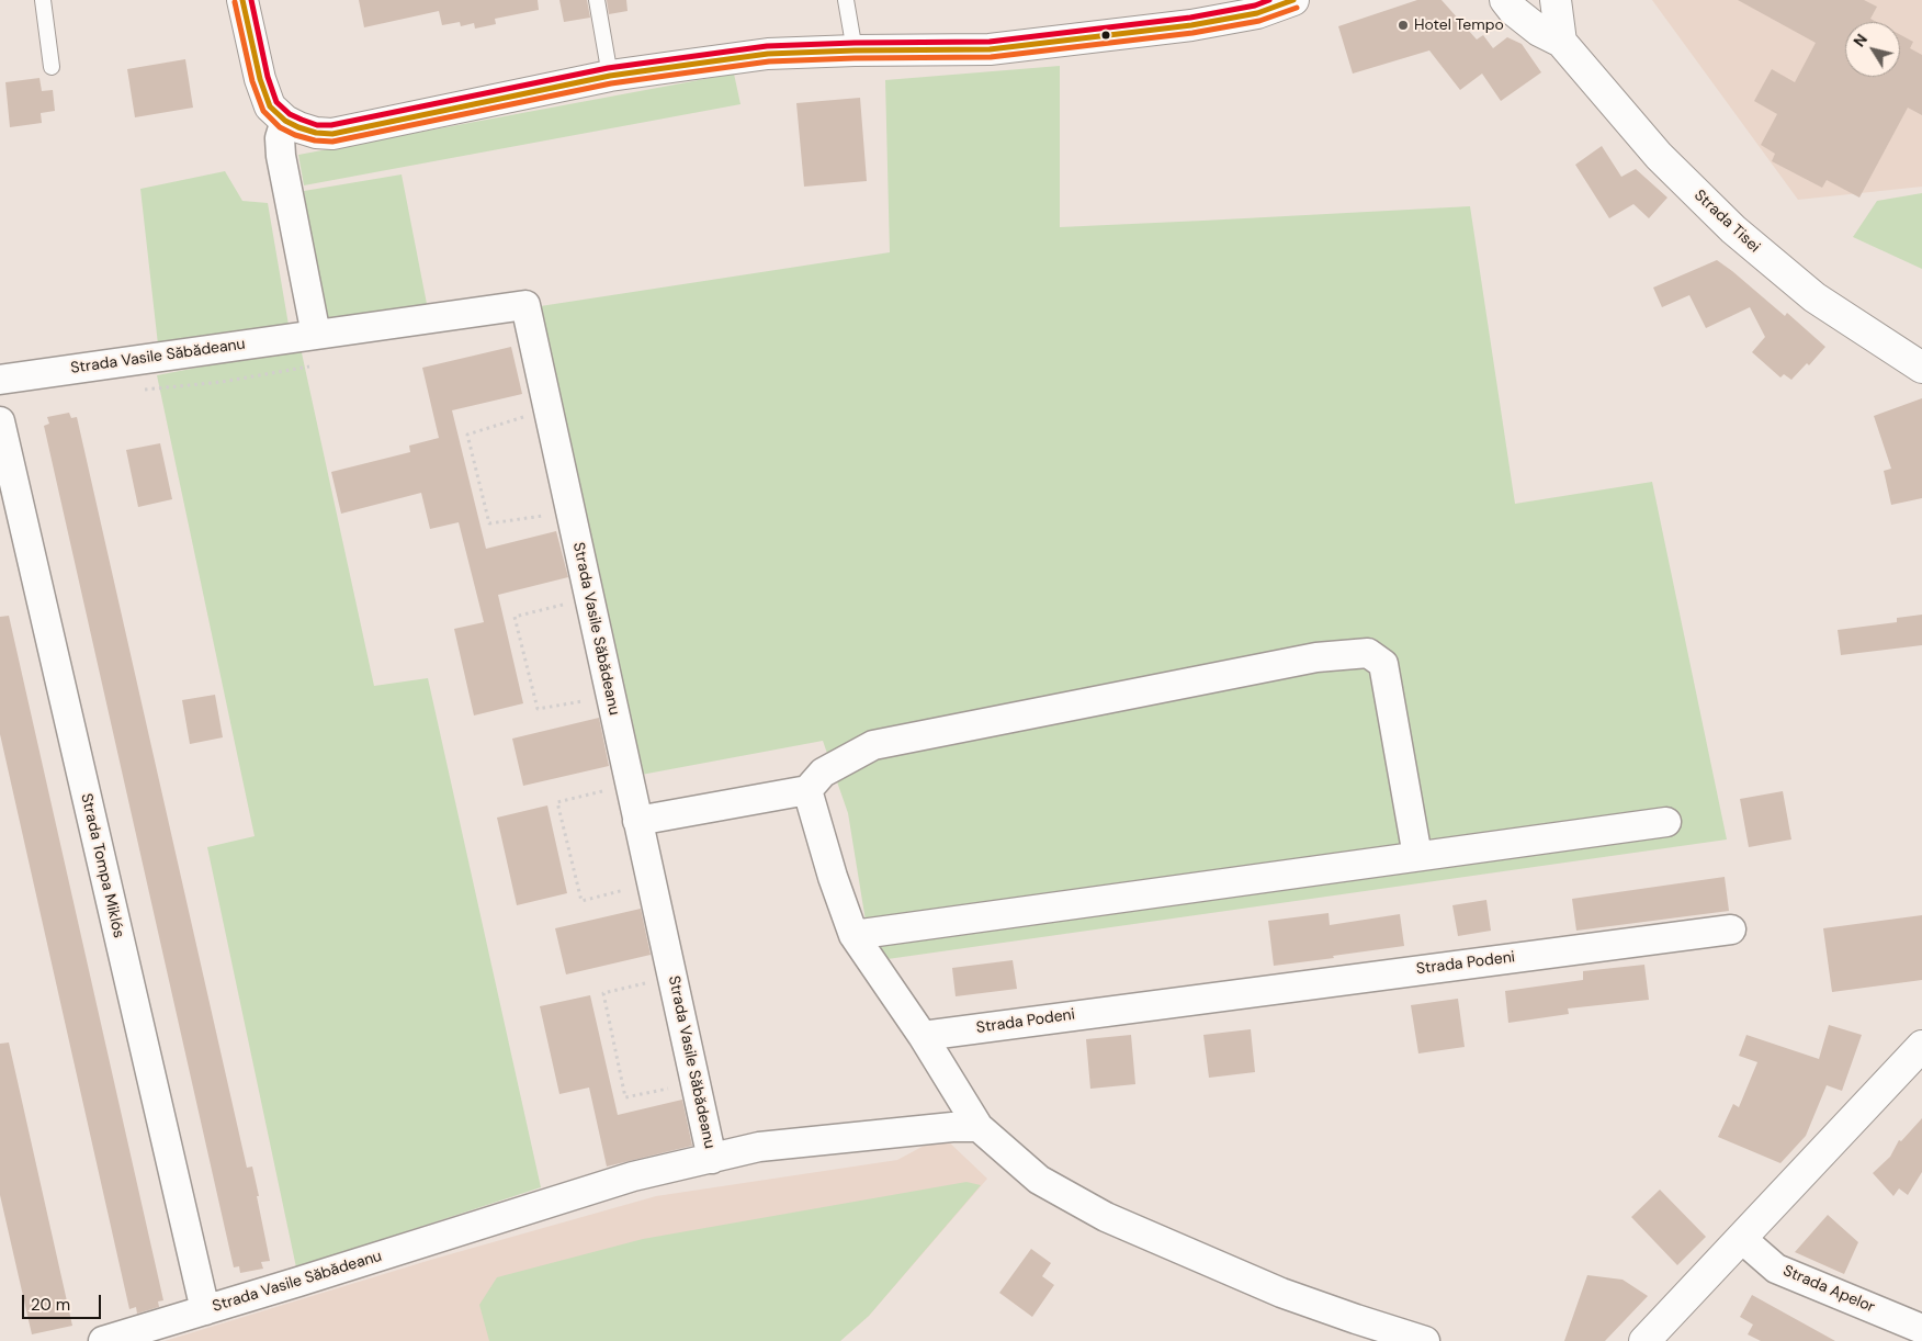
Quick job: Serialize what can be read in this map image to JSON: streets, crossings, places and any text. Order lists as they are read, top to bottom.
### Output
{
  "streets": {
    "main road": ["Strada Tisei"],
    "street": [
      "Strada Vasile Săbădeanu",
      "Strada Tompa Miklós",
      "Strada Podeni",
      "Strada Apelor"
    ]
  },
  "crossings": [
    ["Strada Vasile Săbădeanu", "Strada Tompa Miklós"]
  ],
  "places": ["Hotel Tempo"],
  "scale_bar": "20 m",
  "north": "top left"
}
